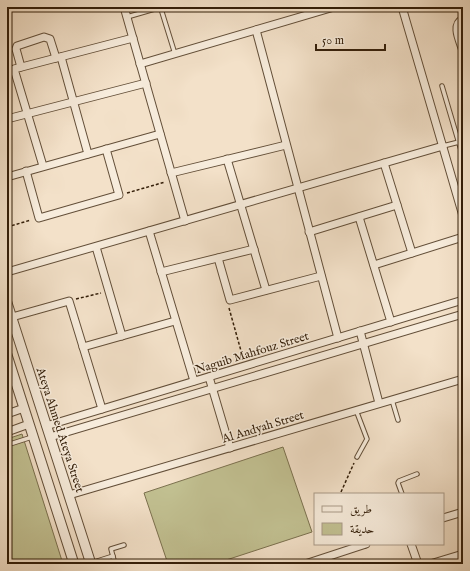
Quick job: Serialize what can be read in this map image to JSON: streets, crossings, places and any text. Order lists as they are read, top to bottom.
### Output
{
  "streets": {
    "street": ["Naguib Mahfouz Street", "Al Andyah Street", "Ateya Ahmed Ateya Street"]
  },
  "crossings": [
    ["Naguib Mahfouz Street", "Ateya Ahmed Ateya Street"],
    ["Al Andyah Street", "Ateya Ahmed Ateya Street"]
  ],
  "legend": ["طريق", "حديقة"],
  "scale_bar": "50 m"
}
